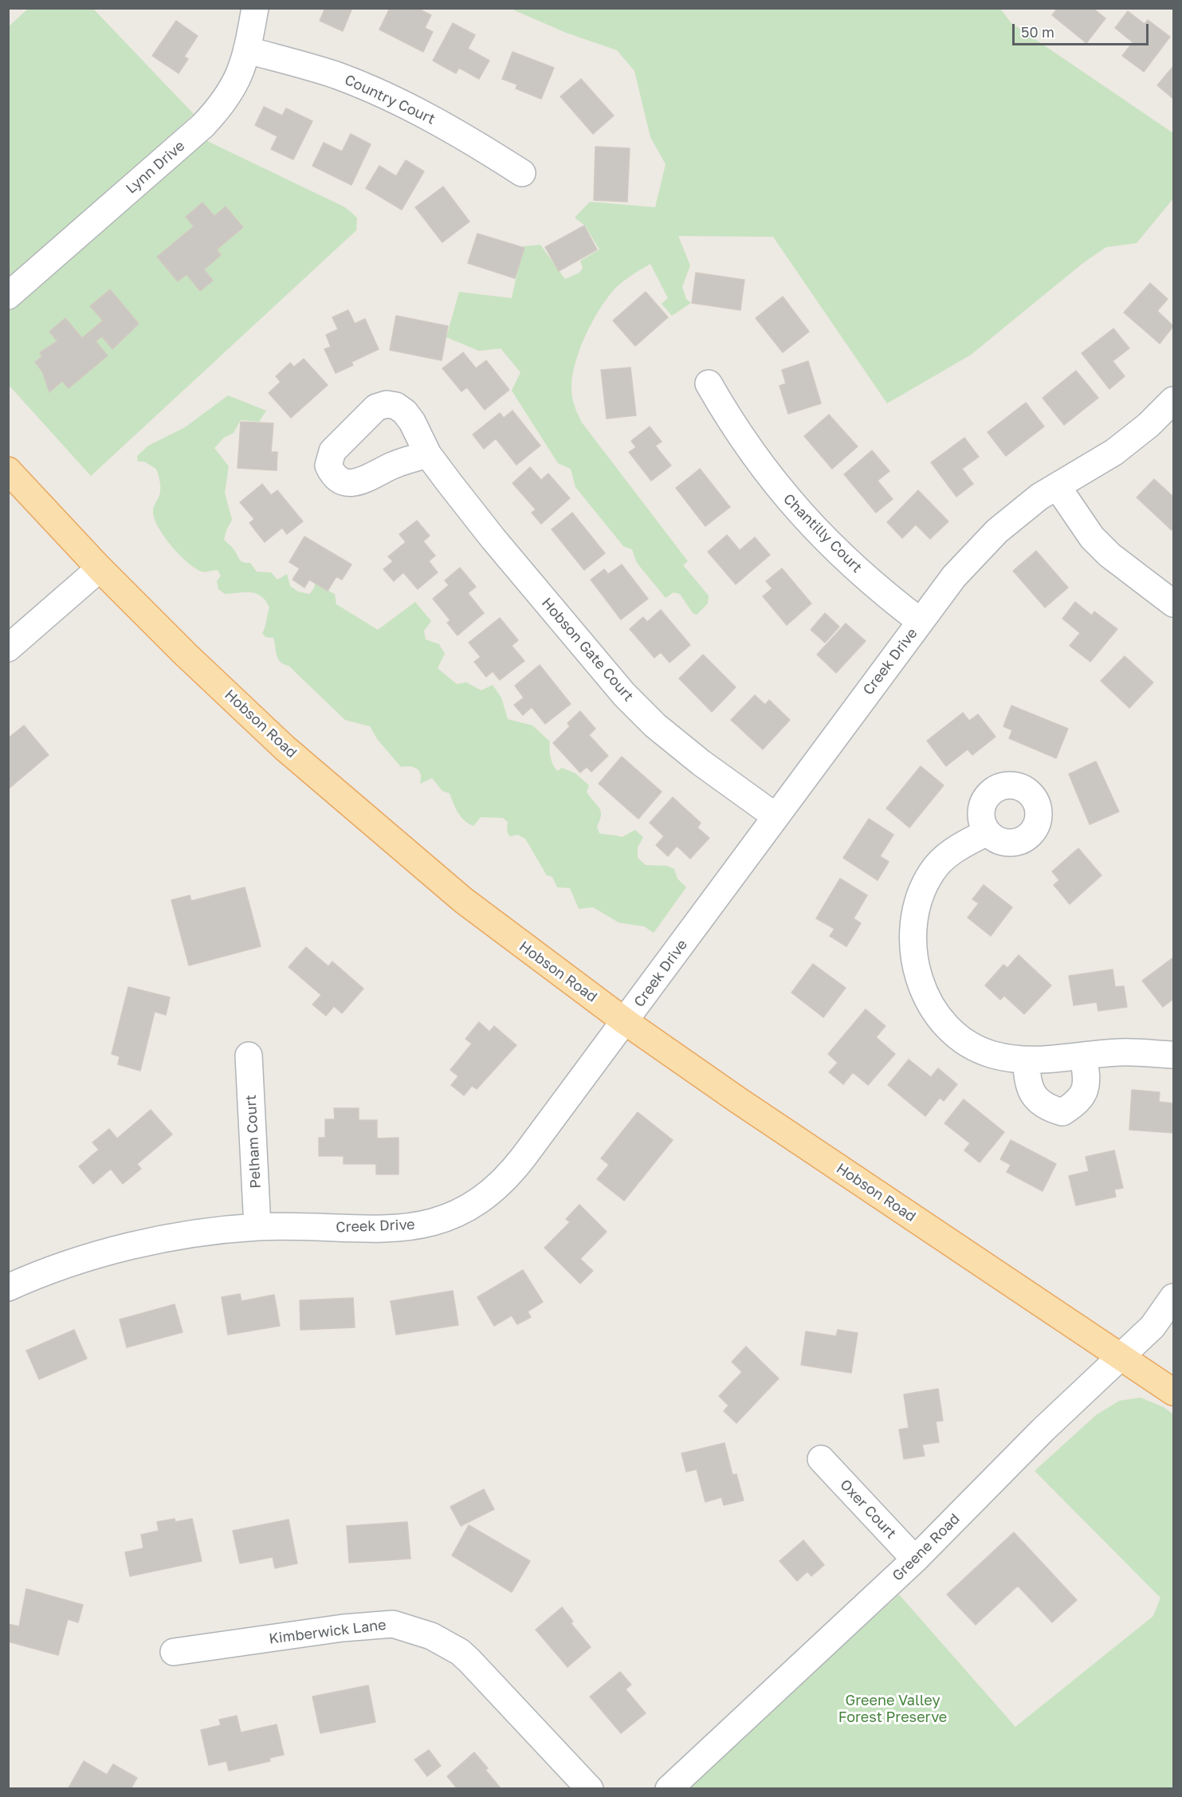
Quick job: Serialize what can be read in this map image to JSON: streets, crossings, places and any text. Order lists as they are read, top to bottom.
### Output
{
  "streets": {
    "main road": ["Hobson Road"],
    "street": [
      "Country Court",
      "Lynn Drive",
      "Chantilly Court",
      "Hobson Gate Court",
      "Creek Drive",
      "Pelham Court",
      "Oxer Court",
      "Greene Road",
      "Kimberwick Lane"
    ]
  },
  "crossings": [
    ["Country Court", "Lynn Drive"],
    ["Chantilly Court", "Creek Drive"],
    ["Hobson Gate Court", "Creek Drive"],
    ["Creek Drive", "Hobson Road"],
    ["Creek Drive", "Pelham Court"],
    ["Hobson Road", "Greene Road"],
    ["Oxer Court", "Greene Road"]
  ],
  "parks": ["Greene Valley Forest Preserve"],
  "scale_bar": "50 m"
}
